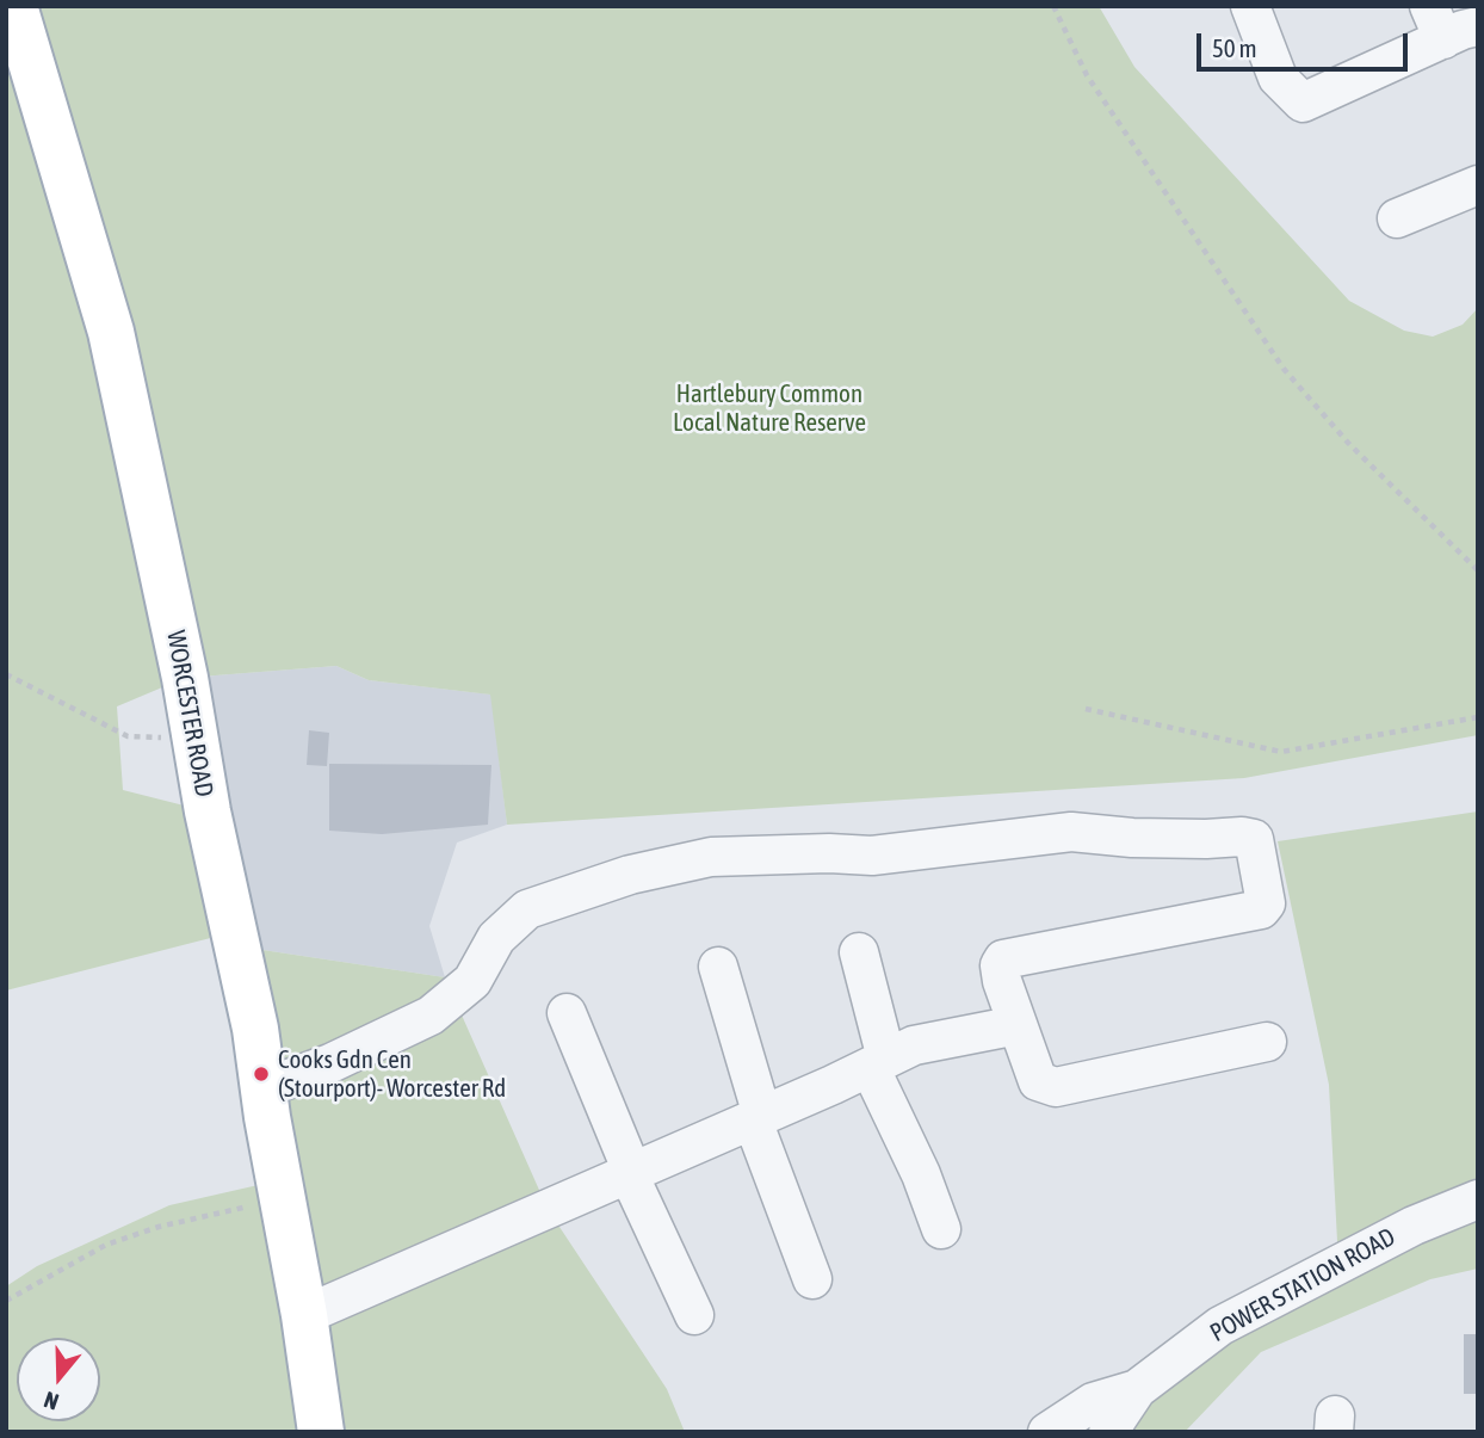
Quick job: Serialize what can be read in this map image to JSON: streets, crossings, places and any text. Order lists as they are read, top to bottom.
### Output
{
  "streets": {
    "main road": ["WORCESTER ROAD"],
    "street": ["POWER STATION ROAD"]
  },
  "parks": ["Hartlebury Common Local Nature Reserve"],
  "places": ["Cooks Gdn Cen (Stourport)- Worcester Rd"],
  "scale_bar": "50 m",
  "north": "bottom"
}
